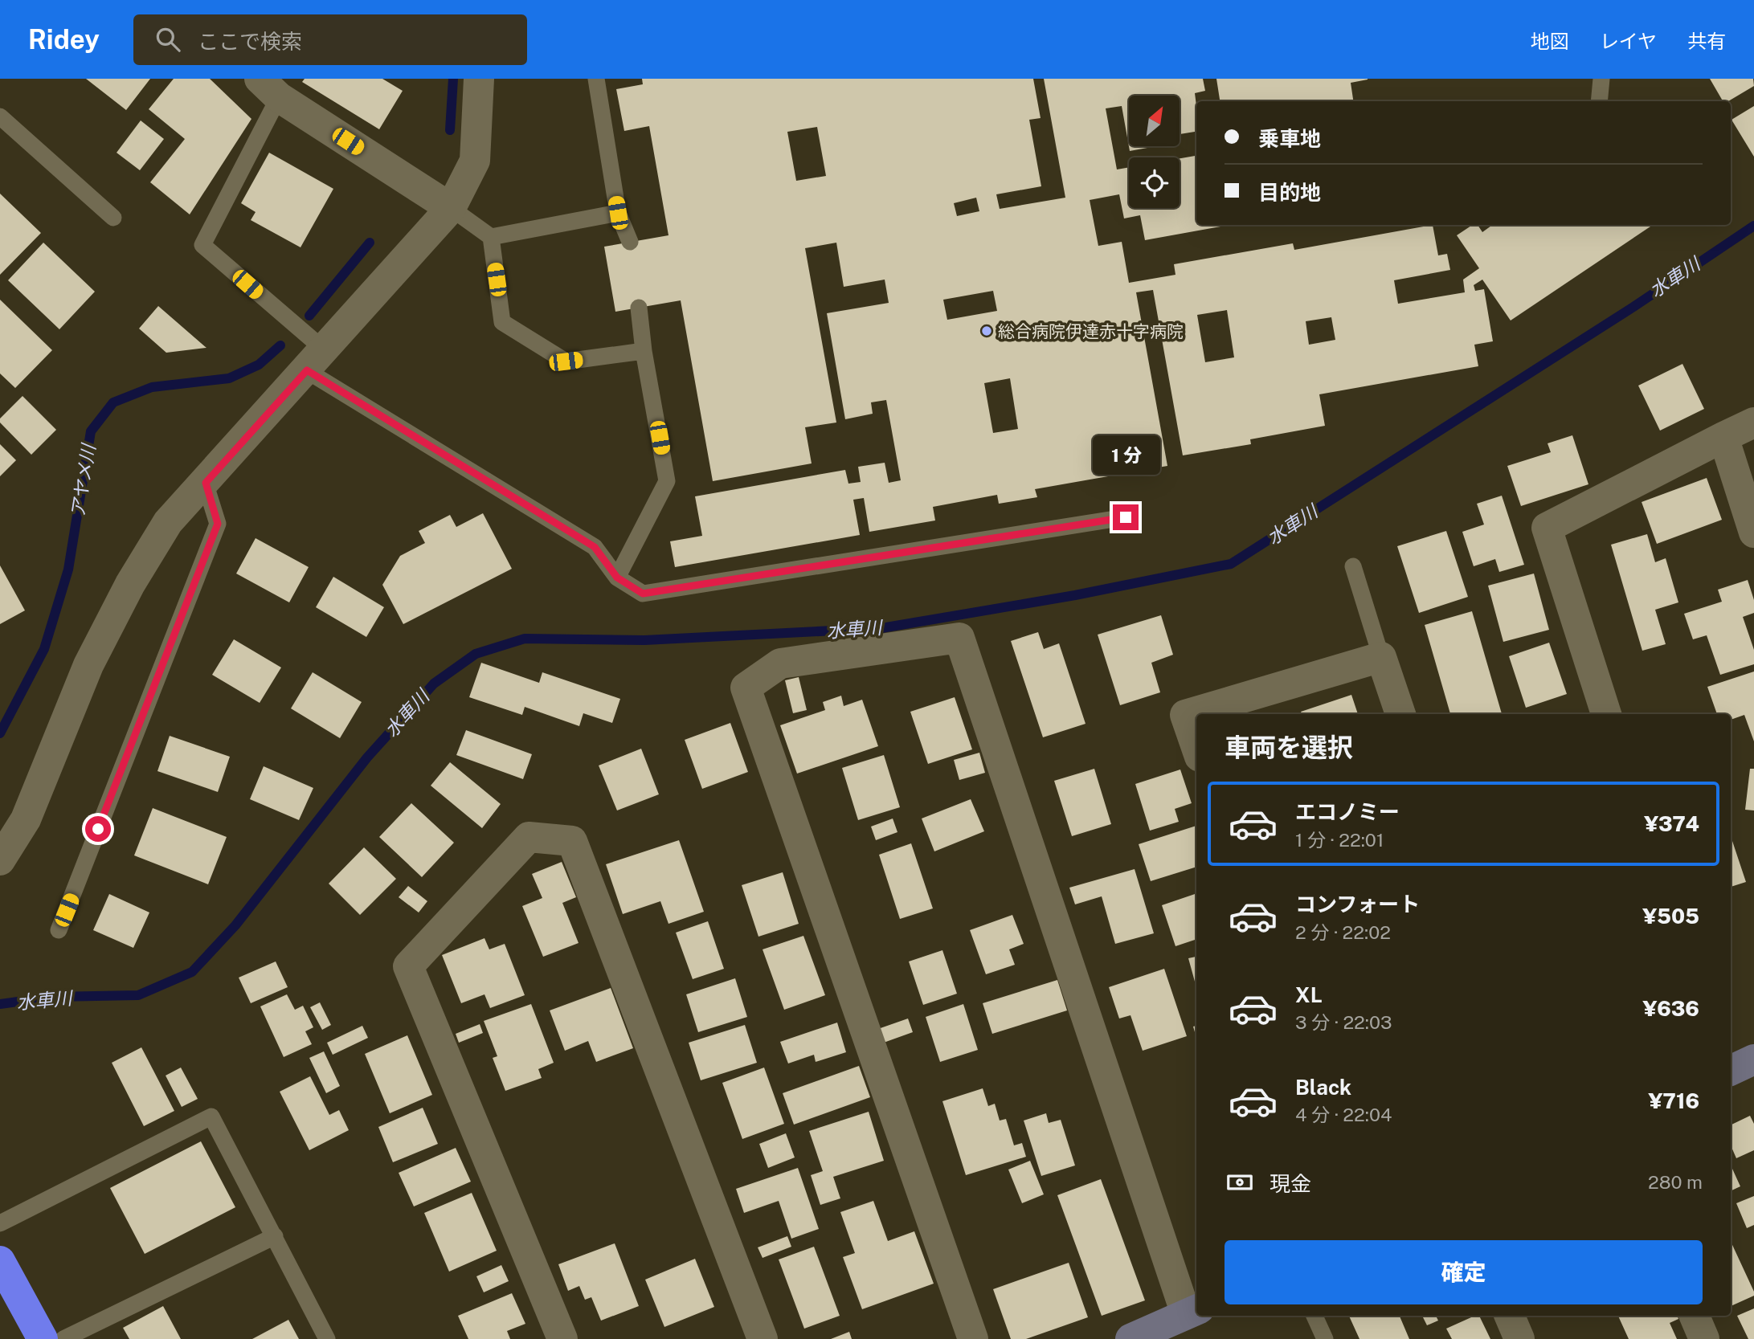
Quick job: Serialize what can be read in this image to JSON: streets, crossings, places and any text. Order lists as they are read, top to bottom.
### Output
{
  "water": ["水車川", "アヤメ川"],
  "places": ["総合病院伊達赤十字病院"],
  "north": "top right",
  "page": {
    "header": "Ridey",
    "search": "ここで検索",
    "nav": ["地図", "レイヤ", "共有"],
    "banner": ["乗車地", "目的地"],
    "bubble": "1 分",
    "heading": "車両を選択",
    "list": [
      {
        "name": "エコノミー",
        "note": "1 分 · 22:01",
        "value": "¥374"
      },
      {
        "name": "コンフォート",
        "note": "2 分 · 22:02",
        "value": "¥505"
      },
      {
        "name": "XL",
        "note": "3 分 · 22:03",
        "value": "¥636"
      },
      {
        "name": "Black",
        "note": "4 分 · 22:04",
        "value": "¥716"
      }
    ],
    "pay": ["現金", "280 m"],
    "buttons": "確定"
  }
}
